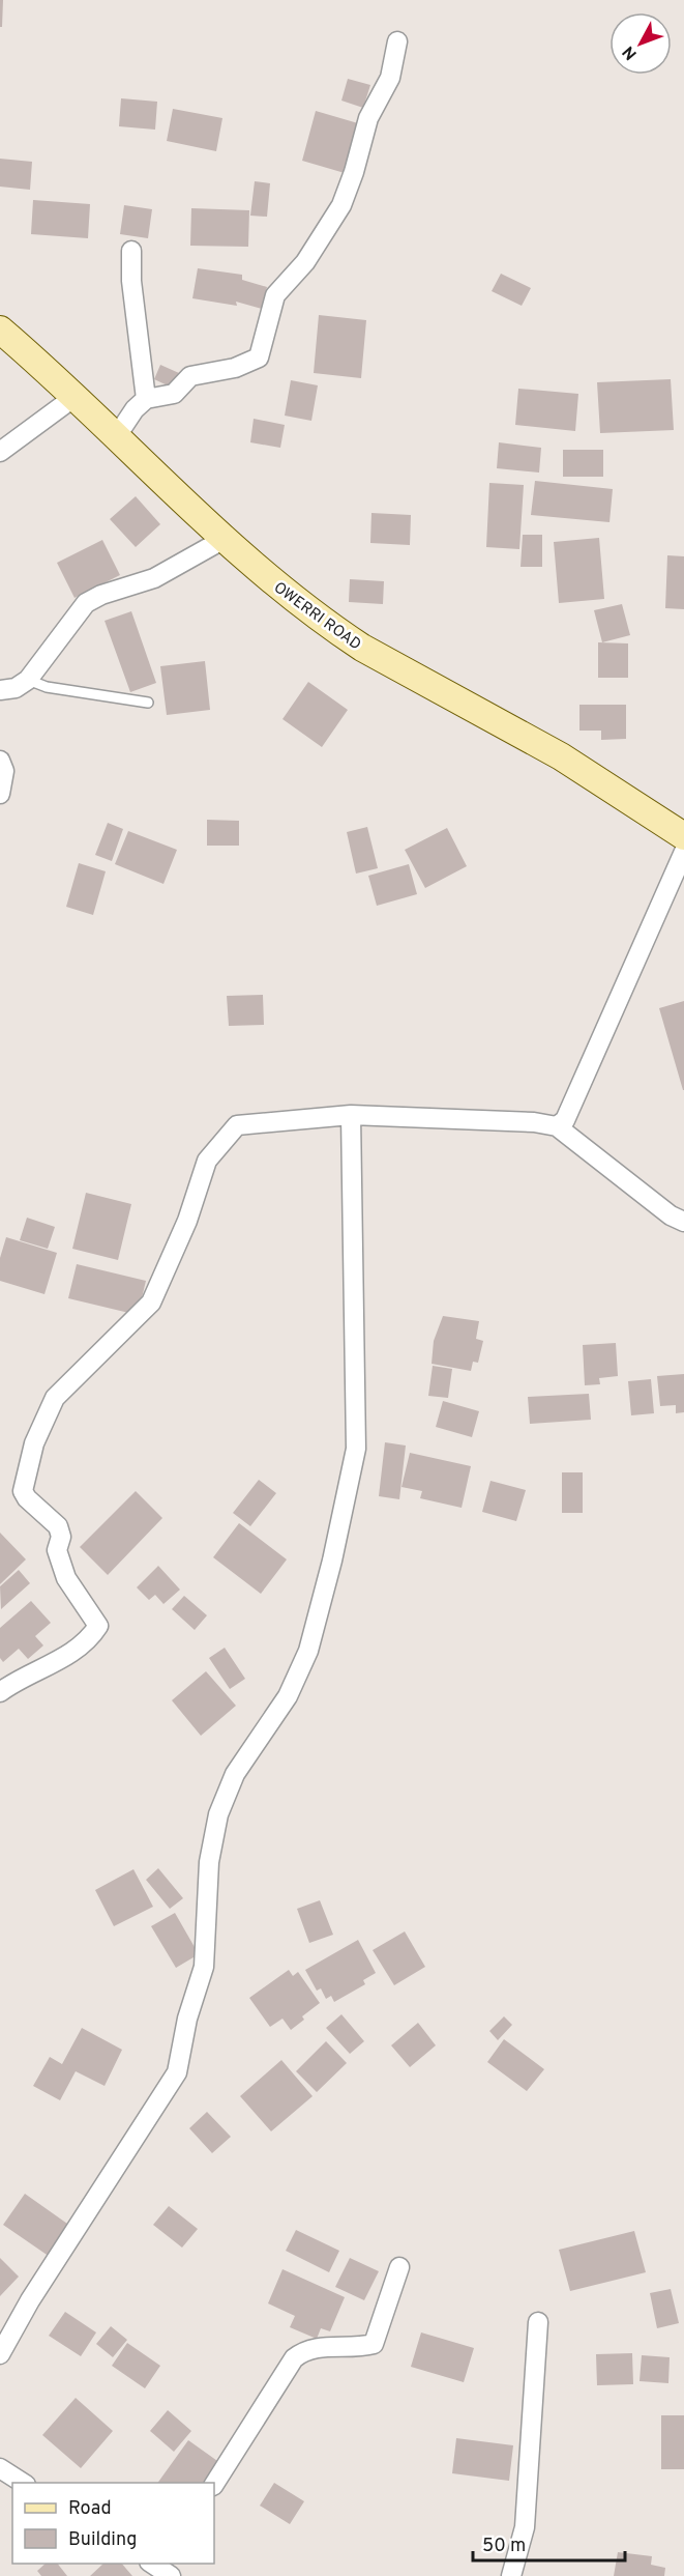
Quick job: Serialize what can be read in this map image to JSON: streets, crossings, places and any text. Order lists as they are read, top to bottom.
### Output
{
  "streets": {
    "main road": ["OWERRI ROAD"]
  },
  "legend": ["Road", "Building"],
  "scale_bar": "50 m",
  "north": "bottom left"
}
